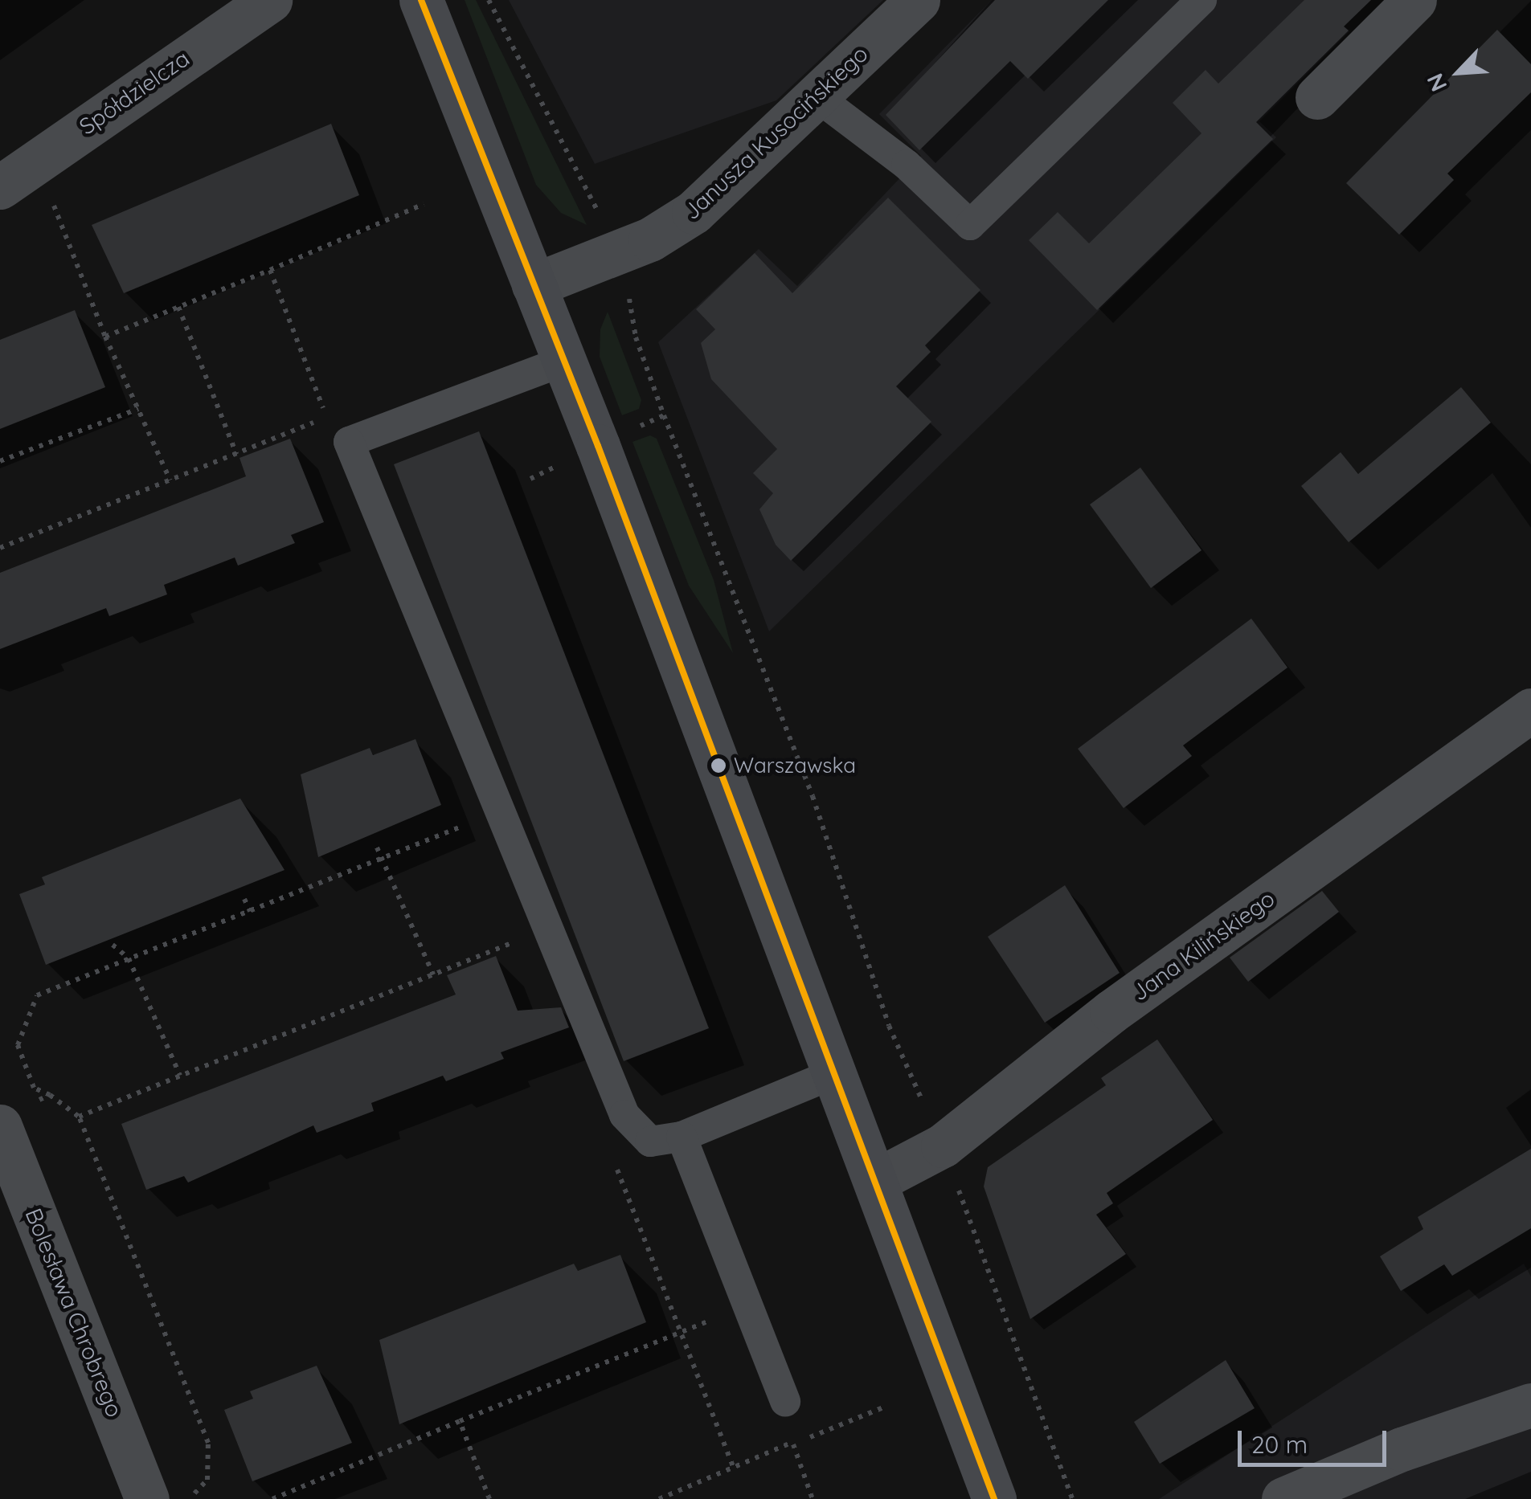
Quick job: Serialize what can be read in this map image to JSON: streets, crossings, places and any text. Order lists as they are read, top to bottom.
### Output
{
  "streets": {
    "street": [
      "Spółdzielcza",
      "Janusza Kusocińskiego",
      "Jana Kilińskiego",
      "Bolesława Chrobrego"
    ]
  },
  "places": ["Warszawska"],
  "scale_bar": "20 m",
  "north": "bottom left"
}
